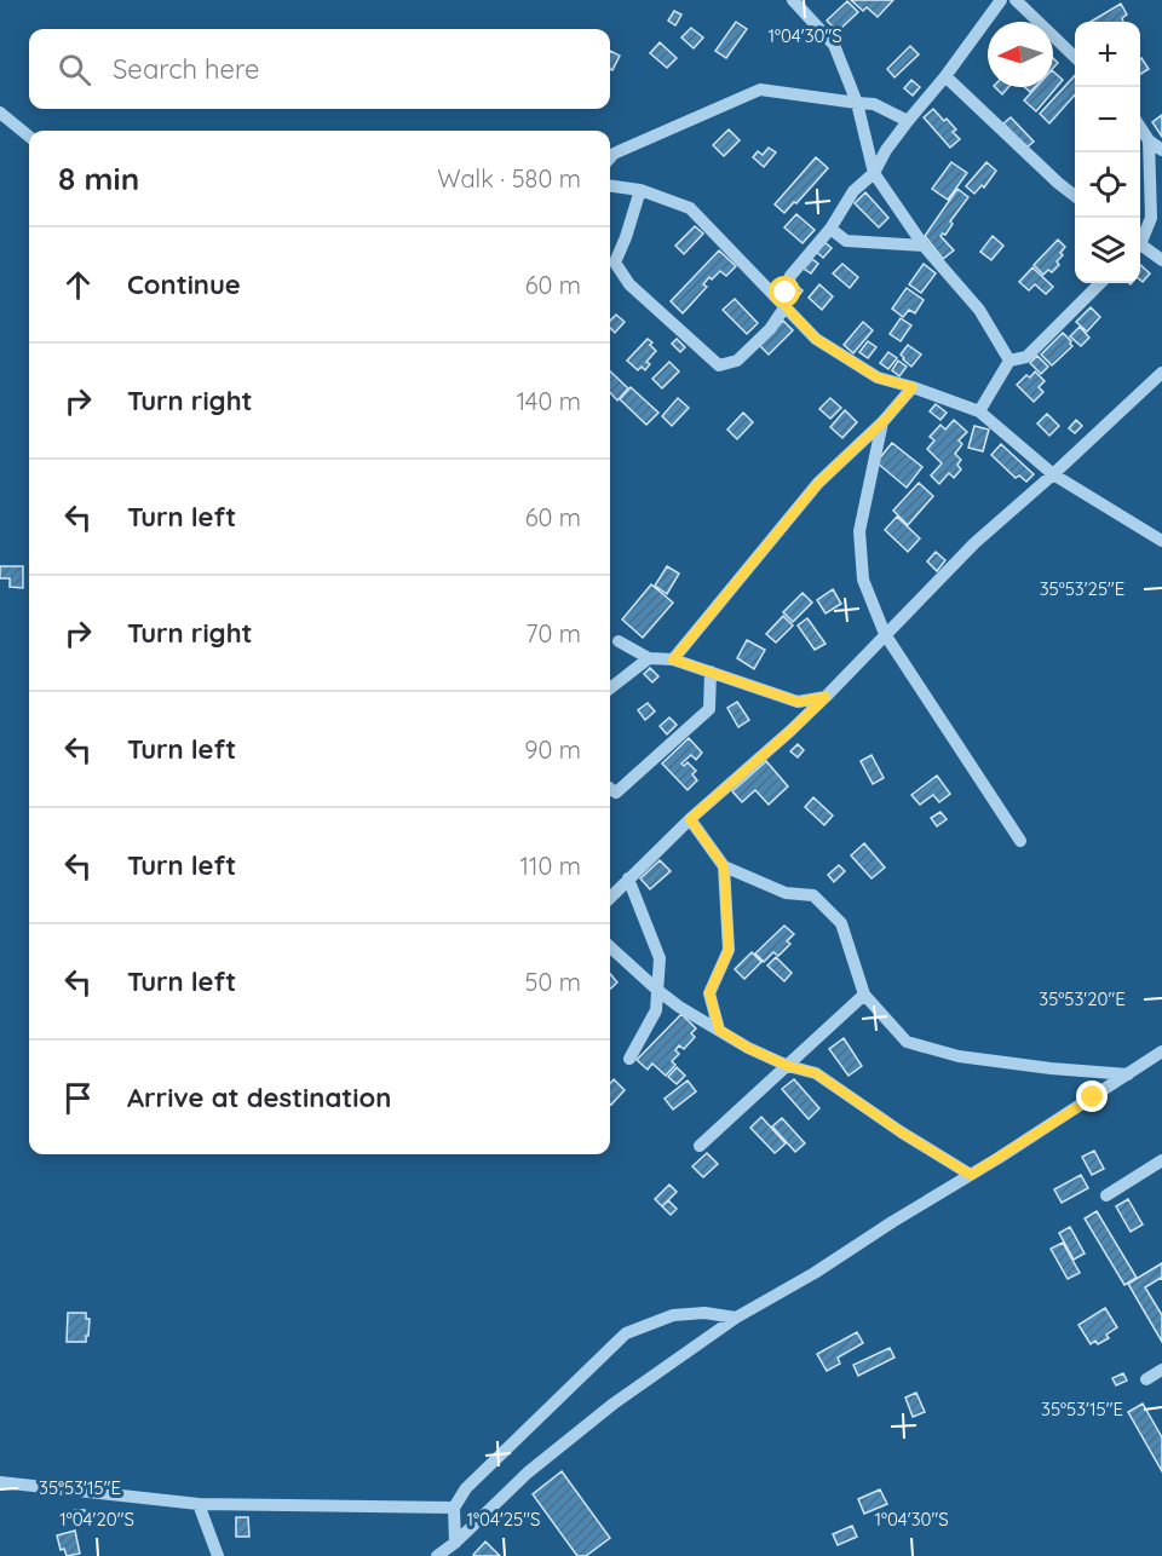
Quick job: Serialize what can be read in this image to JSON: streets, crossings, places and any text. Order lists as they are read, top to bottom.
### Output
{
  "north": "left",
  "page": {
    "map_buttons": ["+", "−"],
    "search": "Search here",
    "heading": ["8 min", "Walk · 580 m"],
    "list": [
      ["Continue", "60 m"],
      ["Turn right", "140 m"],
      ["Turn left", "60 m"],
      ["Turn right", "70 m"],
      ["Turn left", "90 m"],
      ["Turn left", "110 m"],
      ["Turn left", "50 m"],
      "Arrive at destination"
    ]
  },
  "coordinates": [
    "1°04'30\"S",
    "35°53'25\"E",
    "35°53'20\"E",
    "35°53'15\"E",
    "1°04'20\"S",
    "1°04'25\"S"
  ]
}
